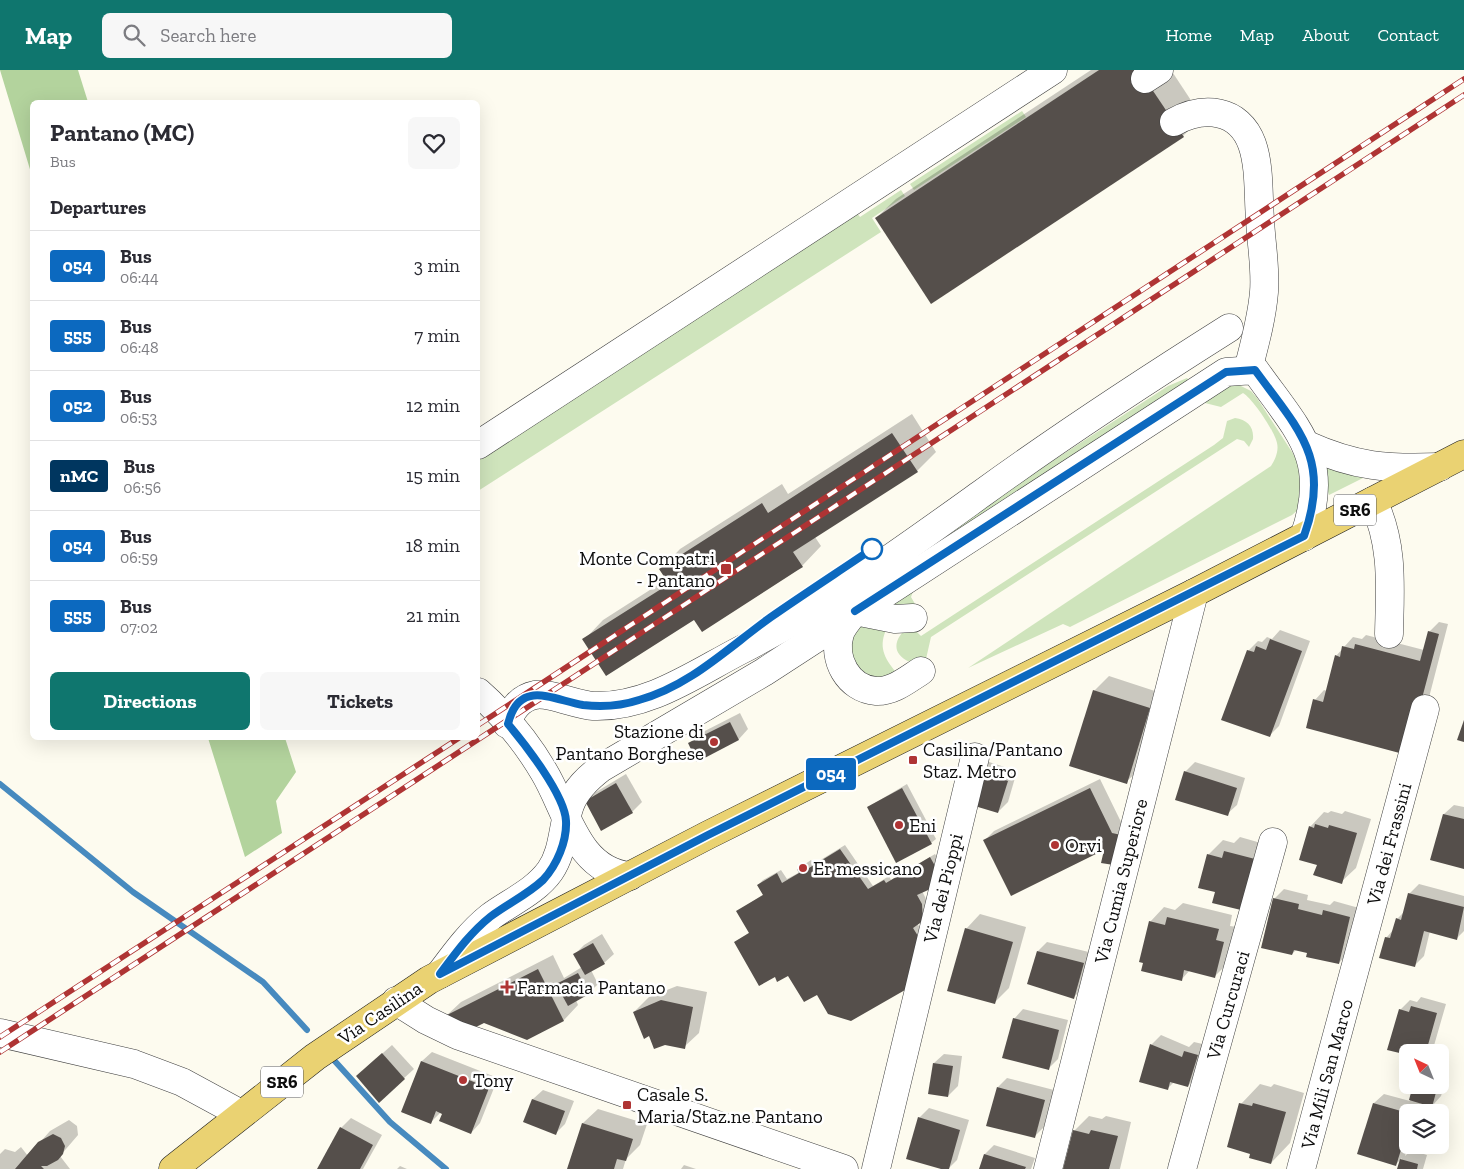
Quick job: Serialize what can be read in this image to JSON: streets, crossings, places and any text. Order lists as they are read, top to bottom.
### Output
{
  "streets": {
    "main road": ["SR6", "Via Casilina"],
    "street": [
      "Via dei Frassini",
      "Via Cumia Superiore",
      "Via dei Pioppi",
      "Via Curcuraci",
      "Via Mili San Marco"
    ]
  },
  "crossings": [
    ["Via dei Frassini", "Via Mili San Marco"],
    ["Via Cumia Superiore", "Via Casilina"]
  ],
  "places": {
    "transit": ["Monte Compatri - Pantano", "Casilina/Pantano Staz. Metro", "Casale S. Maria/Staz.ne Pantano"],
    "other": [
      "Stazione di Pantano Borghese",
      "Eni",
      "Orvi",
      "Er messicano",
      "Tony"
    ],
    "health": ["Farmacia Pantano"]
  },
  "lines": ["bus line 054"],
  "north": "top left",
  "page": {
    "header": "Map",
    "search": "Search here",
    "nav": [
      "Home",
      "Map",
      "About",
      "Contact"
    ],
    "on_map": "054",
    "heading": [
      ["Pantano (MC)", "Bus"],
      "Departures"
    ],
    "list": [
      {
        "mark": "054",
        "name": "Bus",
        "note": "06:44",
        "value": "3 min"
      },
      {
        "mark": "555",
        "name": "Bus",
        "note": "06:48",
        "value": "7 min"
      },
      {
        "mark": "052",
        "name": "Bus",
        "note": "06:53",
        "value": "12 min"
      },
      {
        "mark": "nMC",
        "name": "Bus",
        "note": "06:56",
        "value": "15 min"
      },
      {
        "mark": "054",
        "name": "Bus",
        "note": "06:59",
        "value": "18 min"
      },
      {
        "mark": "555",
        "name": "Bus",
        "note": "07:02",
        "value": "21 min"
      }
    ],
    "buttons": ["Directions", "Tickets"]
  }
}
